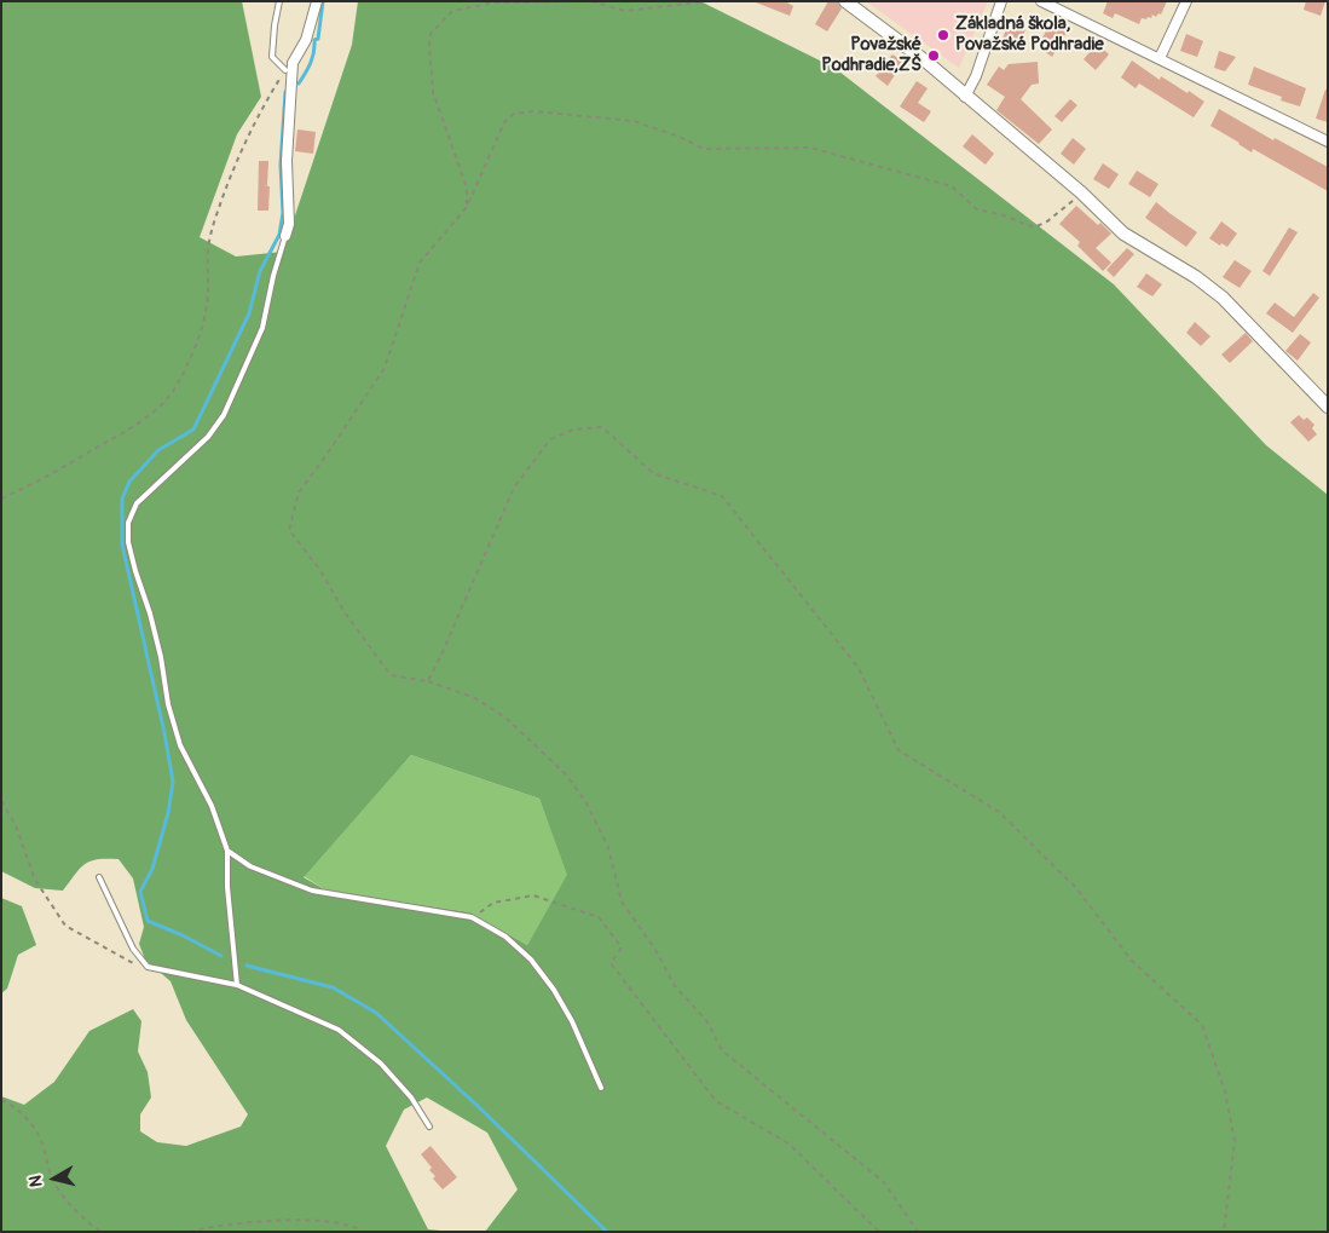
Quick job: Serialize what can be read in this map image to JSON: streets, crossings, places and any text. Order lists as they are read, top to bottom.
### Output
{
  "places": ["Základná škola, Považské Podhradie", "Považské Podhradie,ZŠ"],
  "north": "left"
}
